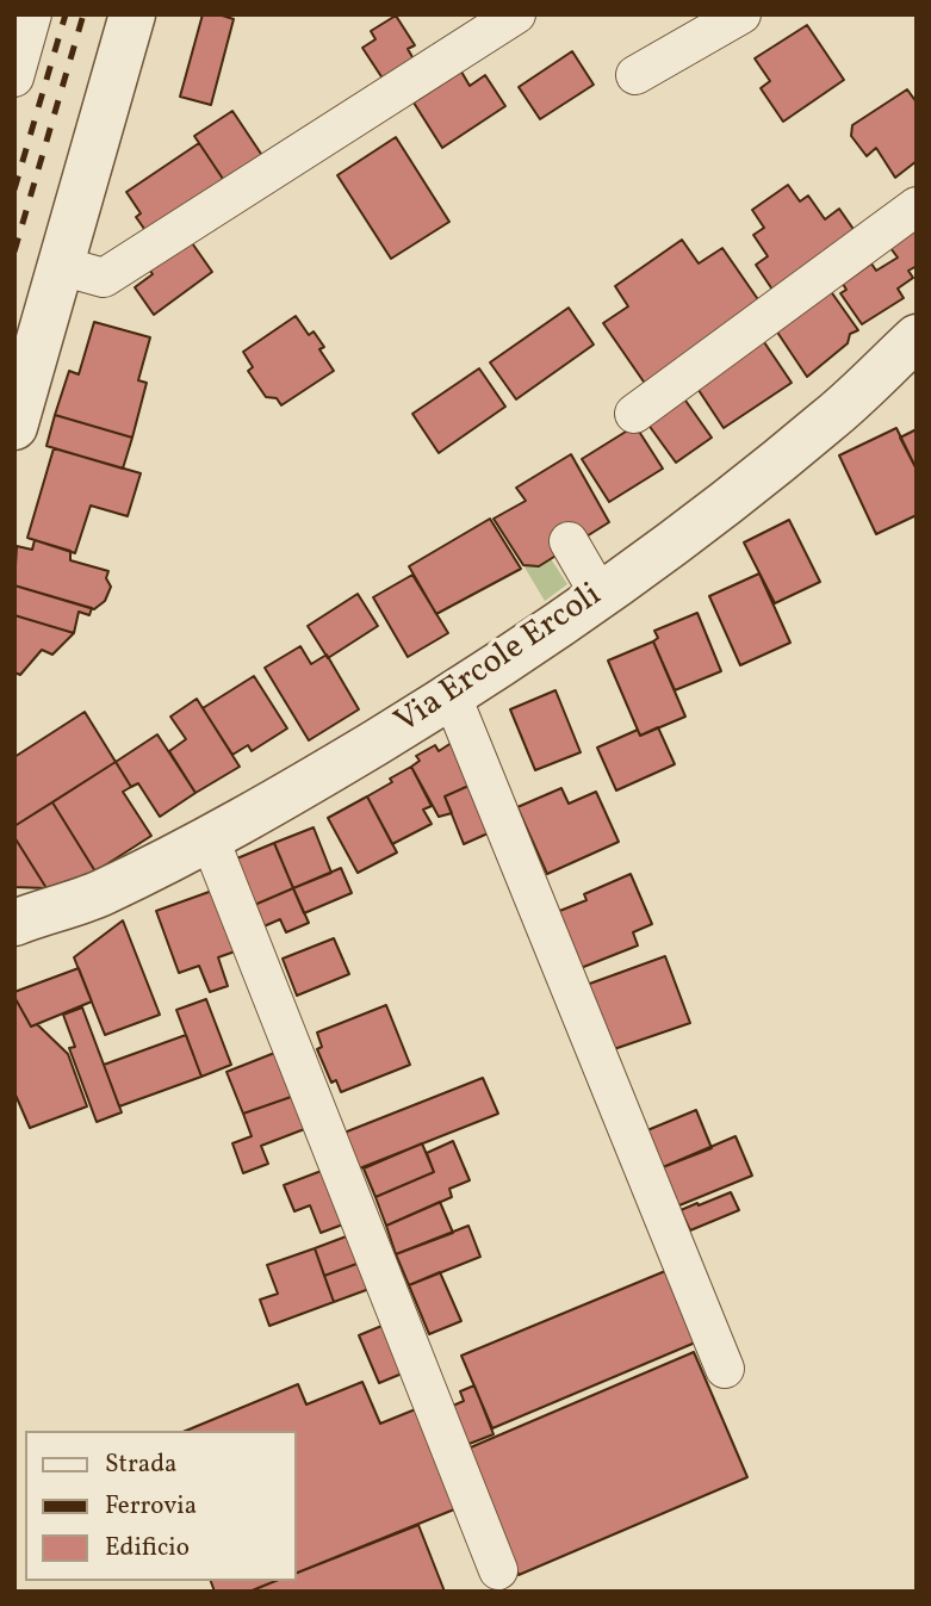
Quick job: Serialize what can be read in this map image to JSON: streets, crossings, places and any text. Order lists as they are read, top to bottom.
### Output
{
  "streets": {
    "street": ["Via Ercole Ercoli"]
  },
  "legend": ["Strada", "Ferrovia", "Edificio"]
}
